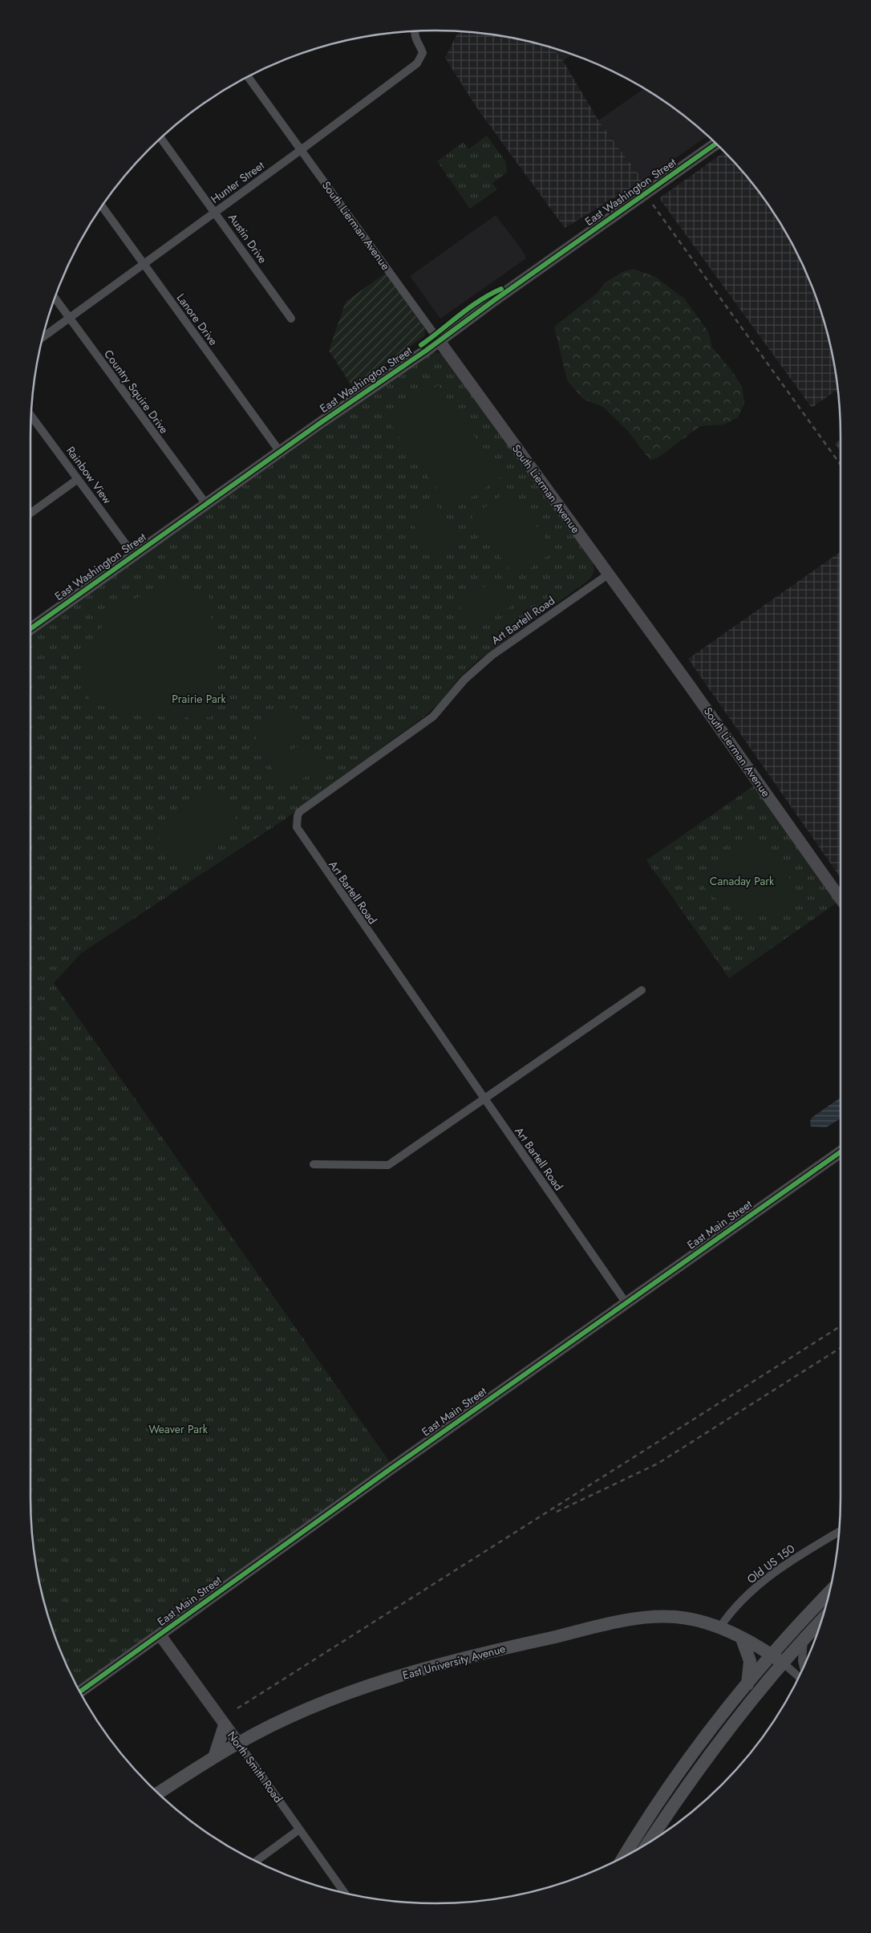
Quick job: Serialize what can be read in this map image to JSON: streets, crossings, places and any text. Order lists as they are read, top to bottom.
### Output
{
  "streets": {
    "main road": [
      "East Washington Street",
      "South Lierman Avenue",
      "East Main Street",
      "East University Avenue",
      "North Smith Road"
    ],
    "street": [
      "Hunter Street",
      "Austin Drive",
      "Lanore Drive",
      "Country Squire Drive",
      "Rainbow View",
      "Art Bartell Road",
      "Old US 150"
    ]
  },
  "crossings": [
    ["Hunter Street", "South Lierman Avenue"],
    ["Hunter Street", "Austin Drive"],
    ["Hunter Street", "Lanore Drive"],
    ["Hunter Street", "Country Squire Drive"],
    ["East Washington Street", "South Lierman Avenue"],
    ["East Washington Street", "Lanore Drive"],
    ["East Washington Street", "Country Squire Drive"],
    ["East Washington Street", "Rainbow View"],
    ["South Lierman Avenue", "Art Bartell Road"],
    ["Art Bartell Road", "East Main Street"],
    ["East Main Street", "North Smith Road"],
    ["Old US 150", "East University Avenue"],
    ["East University Avenue", "North Smith Road"]
  ],
  "parks": ["Prairie Park", "Canaday Park", "Weaver Park"]
}
